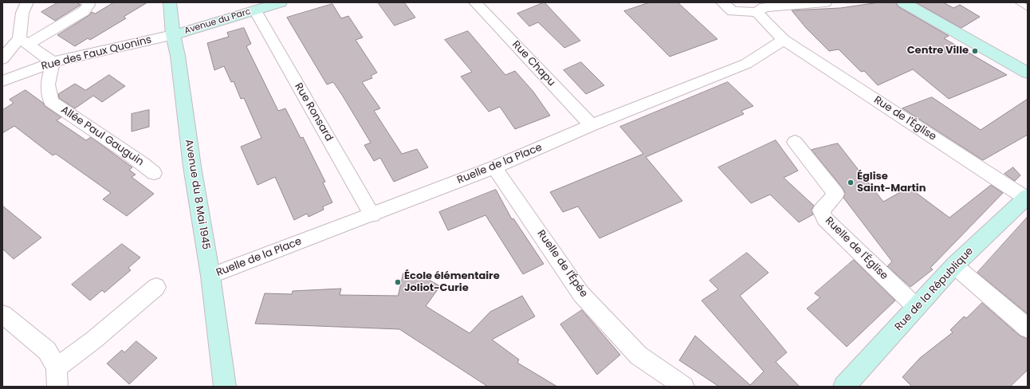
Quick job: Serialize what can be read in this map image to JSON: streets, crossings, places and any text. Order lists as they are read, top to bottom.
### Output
{
  "streets": {
    "street": [
      "Avenue du Parc",
      "Rue des Faux Quonins",
      "Rue Chapu",
      "Rue Ronsard",
      "Rue de l'Église",
      "Allée Paul Gauguin",
      "Ruelle de la Place",
      "Avenue du 8 Mai 1945",
      "Ruelle de l'Église",
      "Ruelle de l'Épée",
      "Rue de la République"
    ]
  },
  "crossings": [
    ["Avenue du Parc", "Rue des Faux Quonins"],
    ["Avenue du Parc", "Rue Ronsard"],
    ["Avenue du Parc", "Avenue du 8 Mai 1945"],
    ["Rue des Faux Quonins", "Allée Paul Gauguin"],
    ["Rue des Faux Quonins", "Avenue du 8 Mai 1945"],
    ["Rue Chapu", "Ruelle de la Place"],
    ["Rue Ronsard", "Ruelle de la Place"],
    ["Rue de l'Église", "Ruelle de la Place"],
    ["Rue de l'Église", "Rue de la République"],
    ["Ruelle de la Place", "Avenue du 8 Mai 1945"],
    ["Ruelle de la Place", "Ruelle de l'Épée"],
    ["Ruelle de l'Église", "Rue de la République"]
  ],
  "places": ["Centre Ville", "Église Saint-Martin", "École élémentaire Joliot-Curie"]
}
